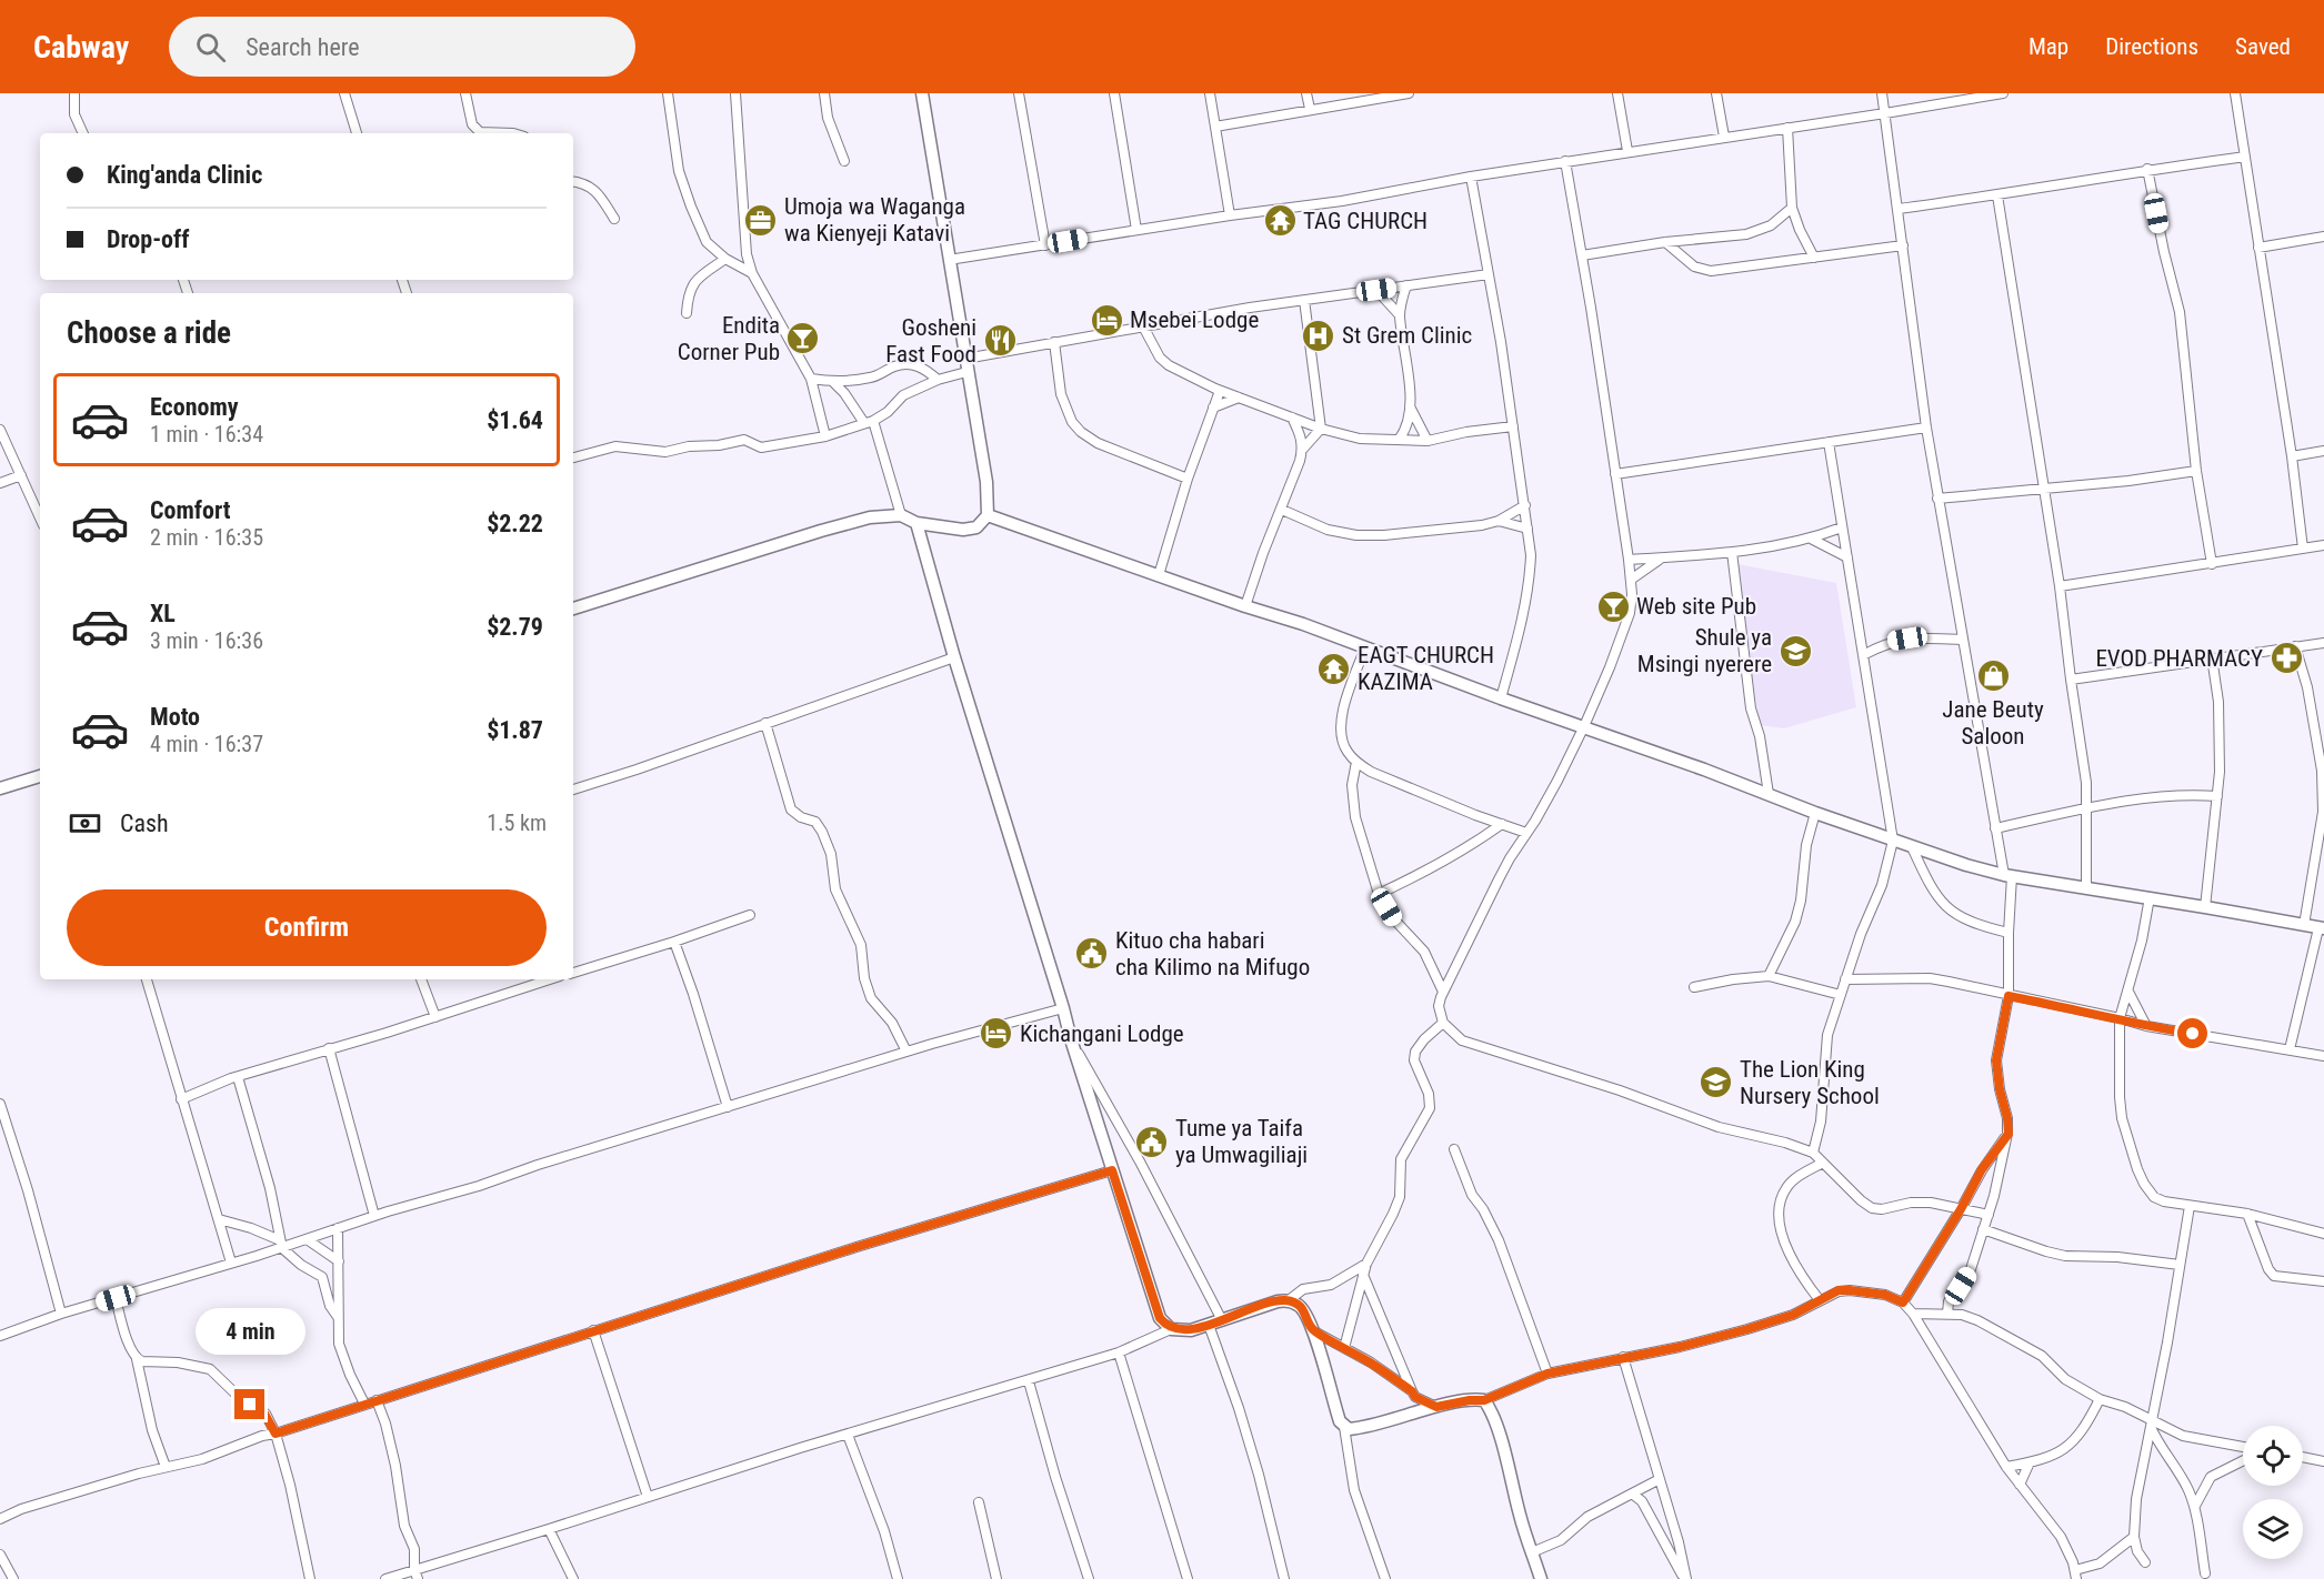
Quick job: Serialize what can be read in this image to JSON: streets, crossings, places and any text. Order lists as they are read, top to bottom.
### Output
{
  "places": {
    "office": ["Umoja wa Waganga wa Kienyeji Katavi"],
    "temple": ["TAG CHURCH", "EAGT CHURCH KAZIMA"],
    "hotel": ["Msebei Lodge", "Kichangani Lodge"],
    "hospital": ["St Grem Clinic"],
    "bar": ["Endita Corner Pub", "Web site Pub"],
    "restaurant": ["Gosheni Fast Food"],
    "school or university": ["Shule ya Msingi nyerere", "The Lion King Nursery School"],
    "pharmacy": ["EVOD PHARMACY"],
    "shop": ["Jane Beuty Saloon"],
    "public building": ["Kituo cha habari cha Kilimo na Mifugo", "Tume ya Taifa ya Umwagiliaji"]
  },
  "page": {
    "header": "Cabway",
    "search": "Search here",
    "nav": ["Map", "Directions", "Saved"],
    "banner": ["King'anda Clinic", "Drop-off"],
    "heading": "Choose a ride",
    "list": [
      {
        "name": "Economy",
        "note": "1 min · 16:34",
        "value": "$1.64"
      },
      {
        "name": "Comfort",
        "note": "2 min · 16:35",
        "value": "$2.22"
      },
      {
        "name": "XL",
        "note": "3 min · 16:36",
        "value": "$2.79"
      },
      {
        "name": "Moto",
        "note": "4 min · 16:37",
        "value": "$1.87"
      }
    ],
    "pay": ["Cash", "1.5 km"],
    "buttons": "Confirm",
    "bubble": "4 min"
  }
}
